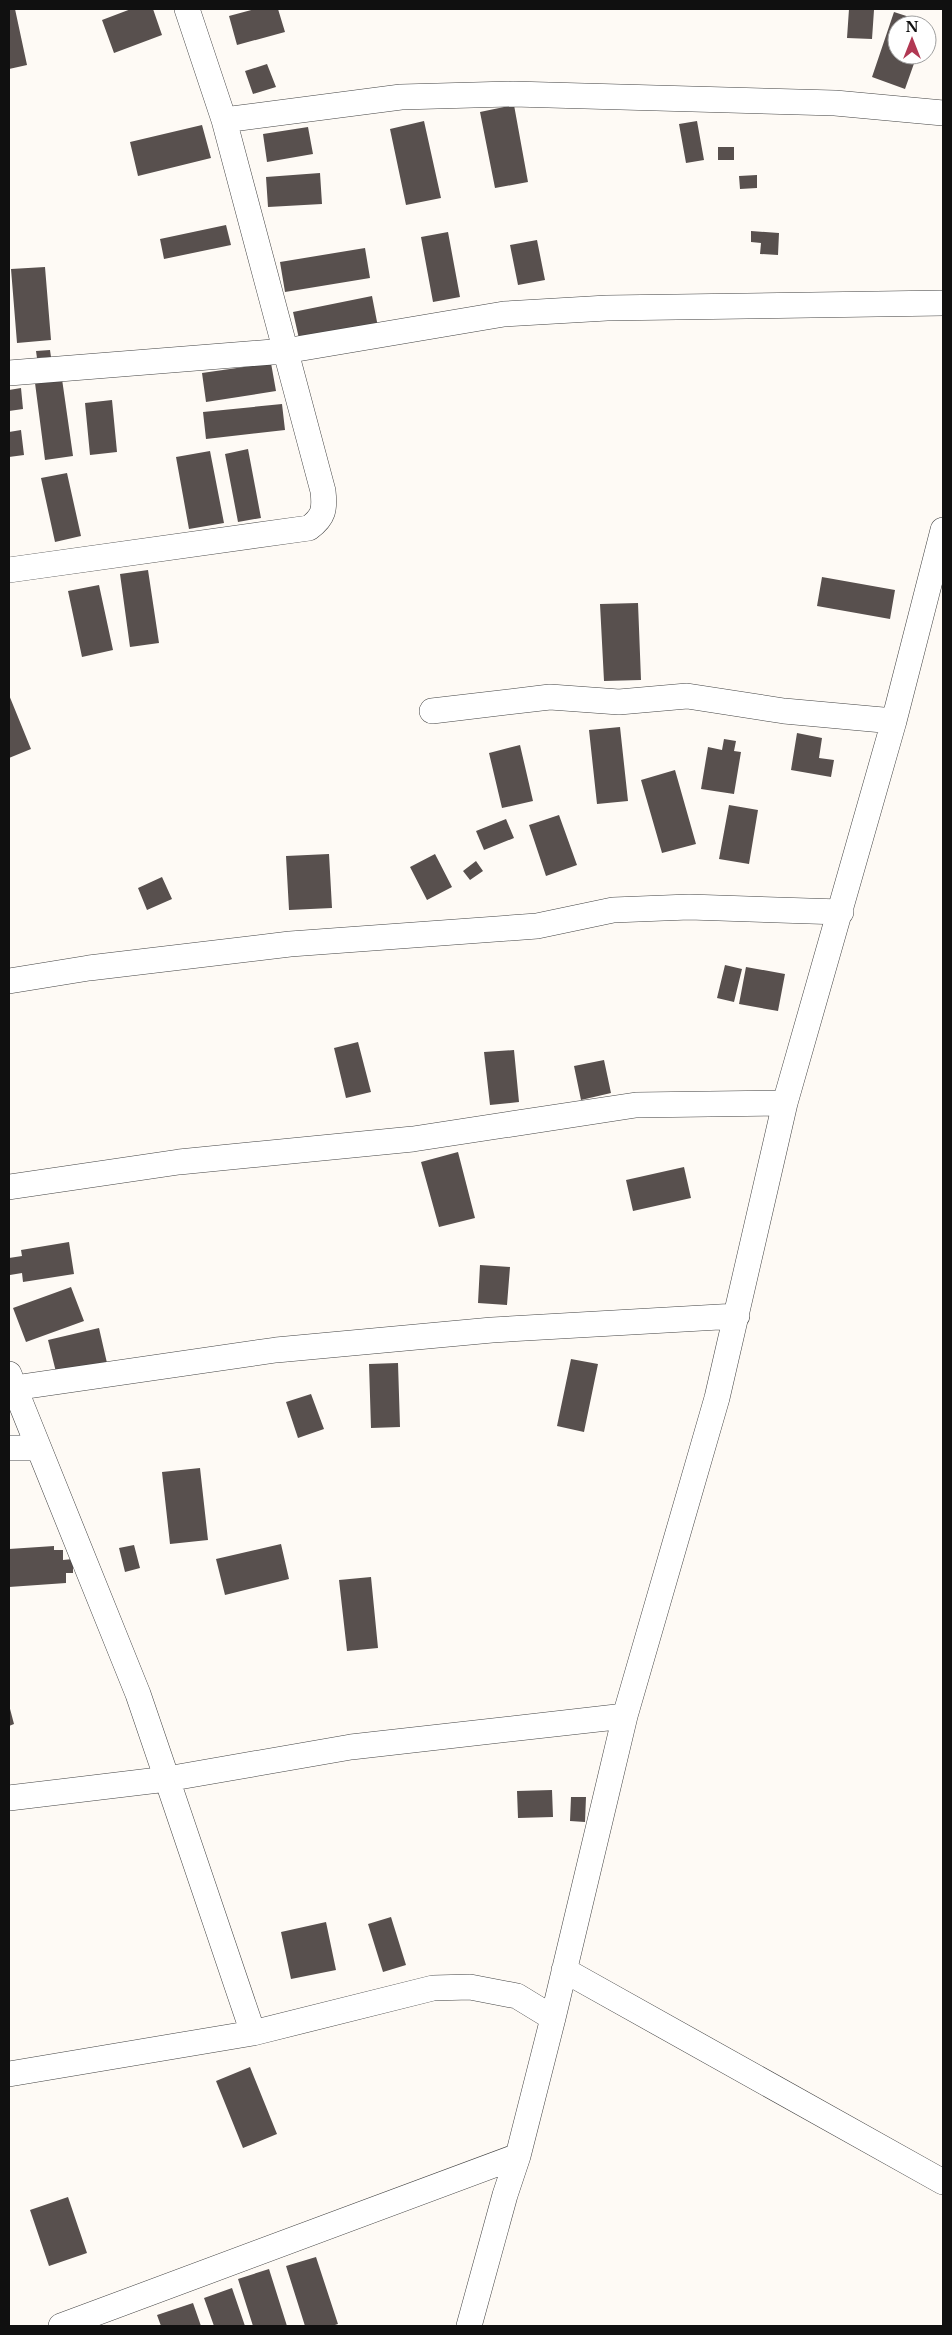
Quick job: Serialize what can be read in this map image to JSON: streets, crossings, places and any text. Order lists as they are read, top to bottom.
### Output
{
  "north": "top"
}
